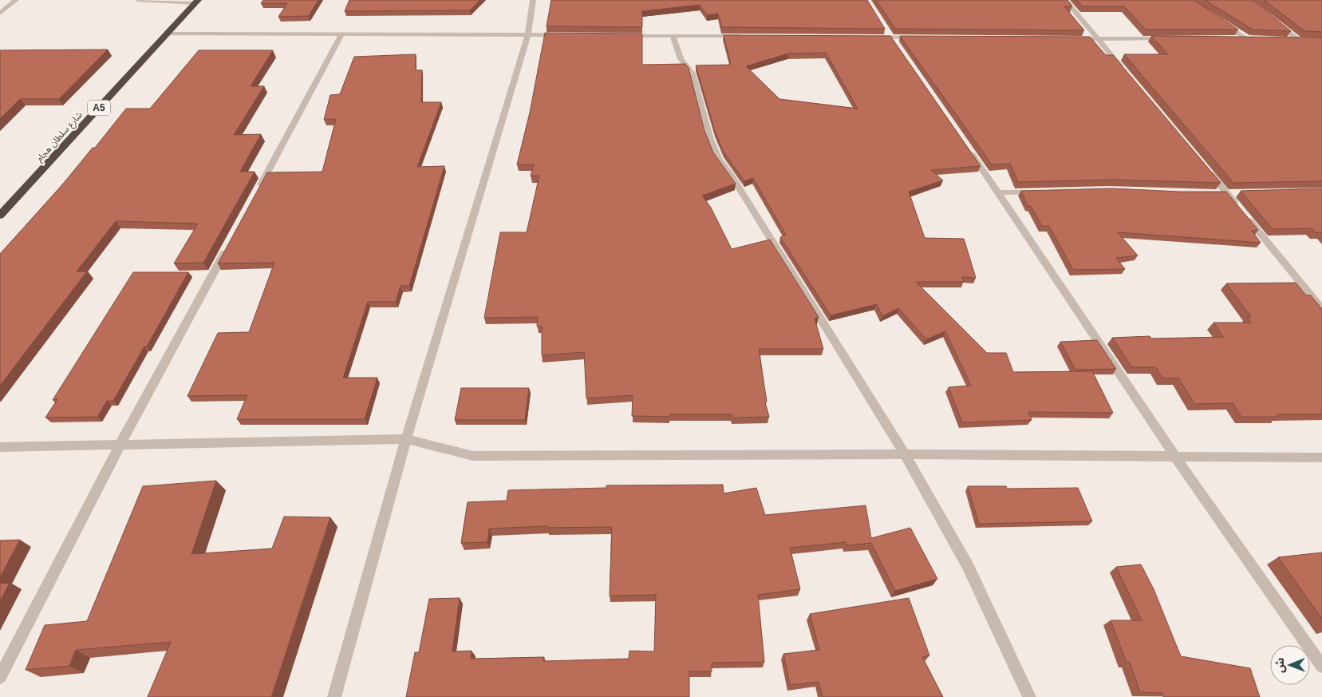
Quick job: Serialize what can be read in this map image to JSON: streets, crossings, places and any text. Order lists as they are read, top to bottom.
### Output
{
  "streets": {
    "highway": ["A5", "شارع سلطان هجام"]
  },
  "north": "left"
}
